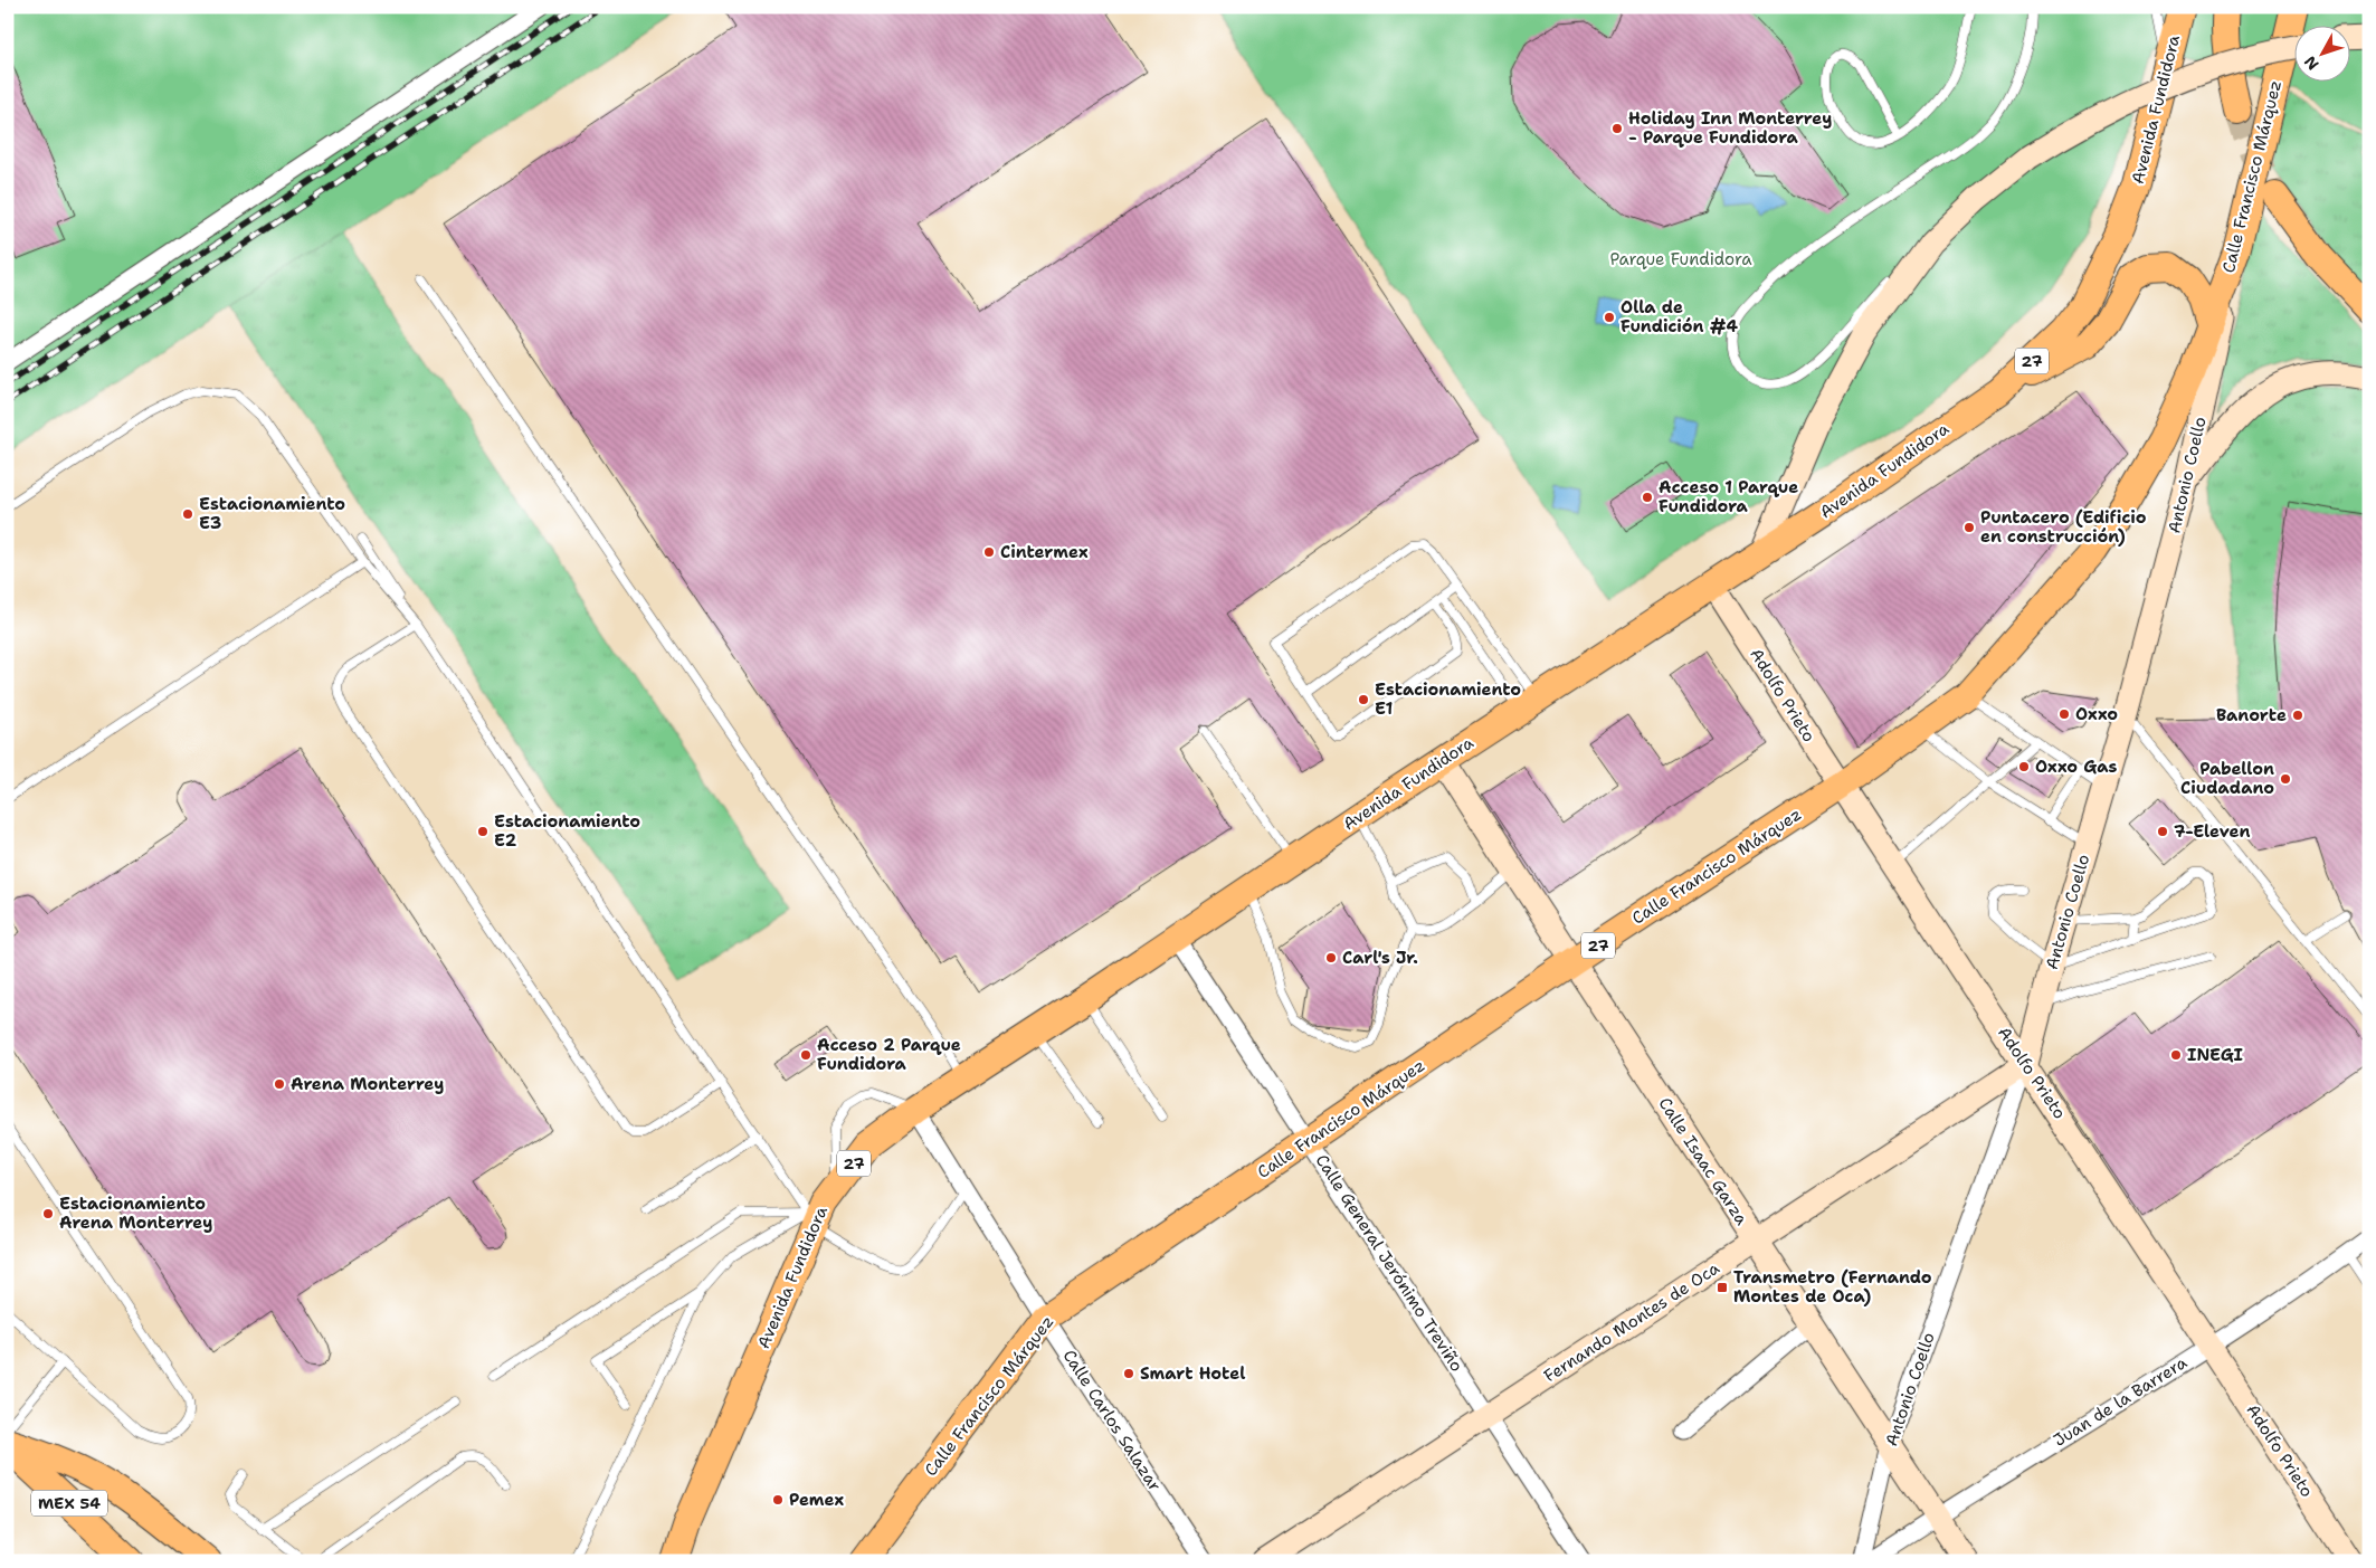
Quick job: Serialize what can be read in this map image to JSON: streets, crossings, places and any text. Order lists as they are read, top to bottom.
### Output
{
  "streets": {
    "main road": [
      "Avenida Fundidora",
      "Calle Francisco Márquez",
      "27",
      "MEX 54"
    ],
    "street": [
      "Antonio Coello",
      "Adolfo Prieto",
      "Calle Isaac Garza",
      "Calle General Jerónimo Treviño",
      "Fernando Montes de Oca",
      "Juan de la Barrera",
      "Calle Carlos Salazar"
    ]
  },
  "crossings": [
    ["Avenida Fundidora", "Adolfo Prieto"],
    ["Avenida Fundidora", "Calle Isaac Garza"],
    ["Avenida Fundidora", "Calle General Jerónimo Treviño"],
    ["Avenida Fundidora", "Calle Carlos Salazar"],
    ["Calle Francisco Márquez", "Antonio Coello"],
    ["Calle Francisco Márquez", "Adolfo Prieto"],
    ["Calle Francisco Márquez", "Calle Isaac Garza"],
    ["Calle Francisco Márquez", "Calle General Jerónimo Treviño"],
    ["Calle Francisco Márquez", "Calle Carlos Salazar"],
    ["Antonio Coello", "Adolfo Prieto"],
    ["Antonio Coello", "Calle Isaac Garza"],
    ["Antonio Coello", "Fernando Montes de Oca"],
    ["Adolfo Prieto", "Fernando Montes de Oca"],
    ["Adolfo Prieto", "Juan de la Barrera"],
    ["Calle Isaac Garza", "Fernando Montes de Oca"],
    ["Calle Isaac Garza", "Juan de la Barrera"],
    ["Calle General Jerónimo Treviño", "Fernando Montes de Oca"]
  ],
  "parks": ["Parque Fundidora"],
  "places": {
    "other": [
      "Holiday Inn Monterrey - Parque Fundidora",
      "Olla de Fundición #4",
      "Acceso 1 Parque Fundidora",
      "Estacionamiento E3",
      "Puntacero (Edificio en construcción)",
      "Cintermex",
      "Estacionamiento E1",
      "Oxxo",
      "Banorte",
      "Oxxo Gas",
      "Pabellon Ciudadano",
      "Estacionamiento E2",
      "7-Eleven",
      "Carl's Jr.",
      "Acceso 2 Parque Fundidora",
      "INEGI",
      "Arena Monterrey",
      "Estacionamiento Arena Monterrey",
      "Smart Hotel",
      "Pemex"
    ],
    "transit": ["Transmetro (Fernando Montes de Oca)"]
  },
  "north": "bottom left"
}
